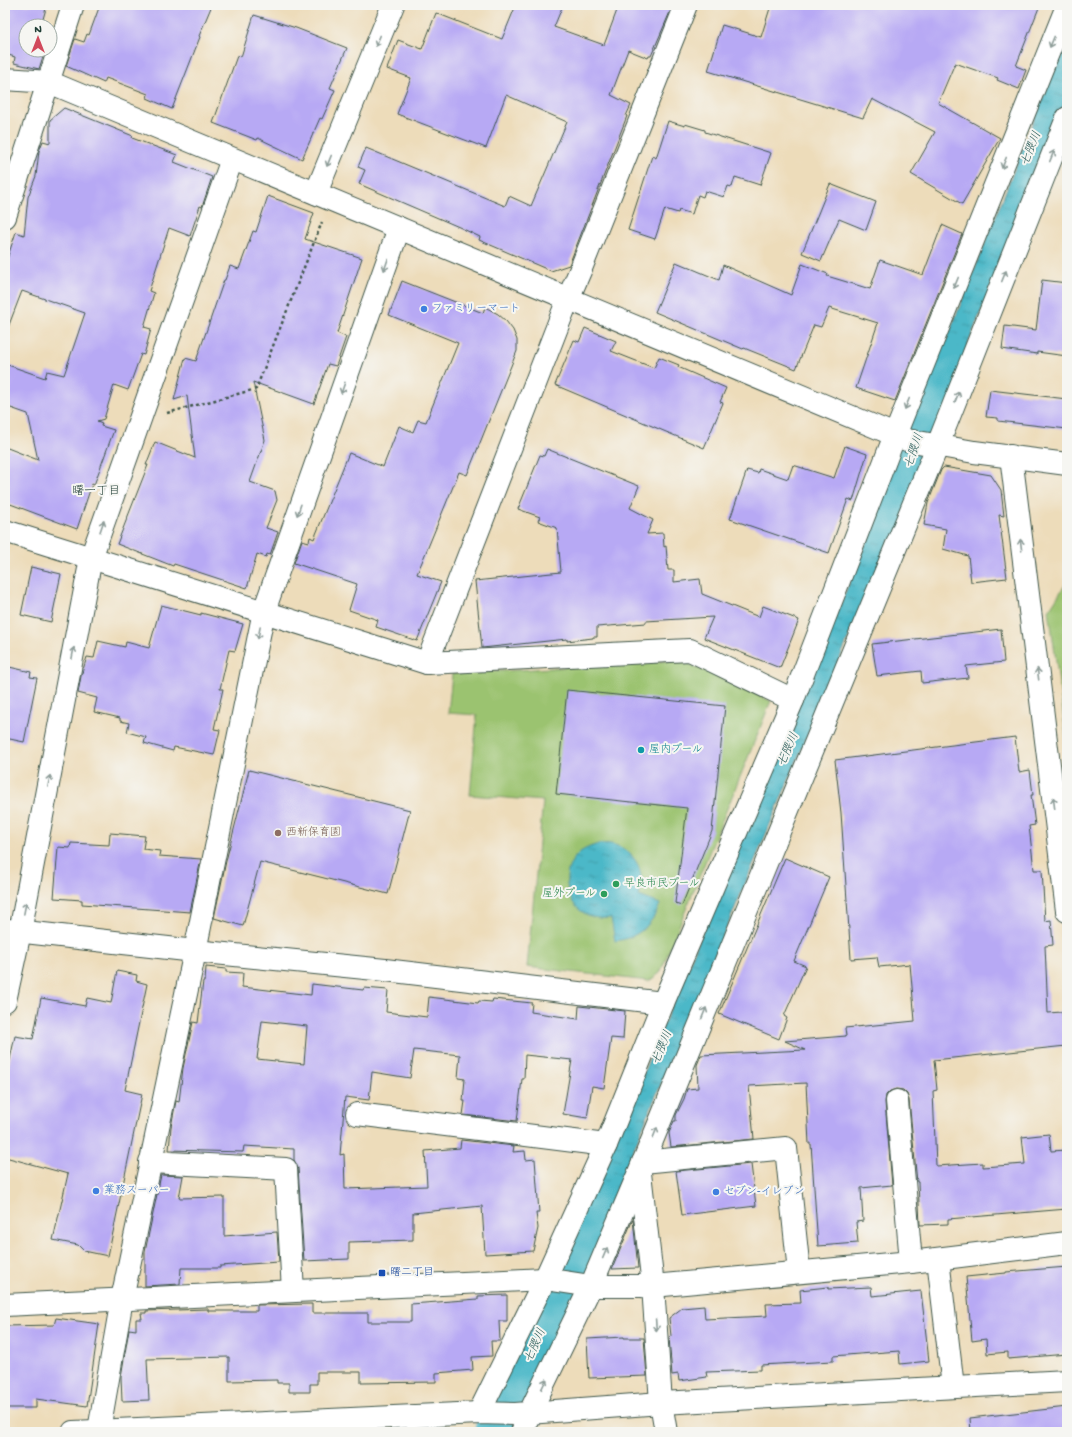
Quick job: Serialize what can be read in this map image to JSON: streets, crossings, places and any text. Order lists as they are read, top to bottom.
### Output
{
  "districts": ["曙一丁目"],
  "water": ["七隈川"],
  "places": {
    "other": [
      "ファミリーマート",
      "屋内プール",
      "西新保育園",
      "早良市民プール",
      "屋外プール",
      "業務スーパー",
      "セブン-イレブン"
    ],
    "transit": ["曙二丁目"]
  },
  "north": "top"
}
